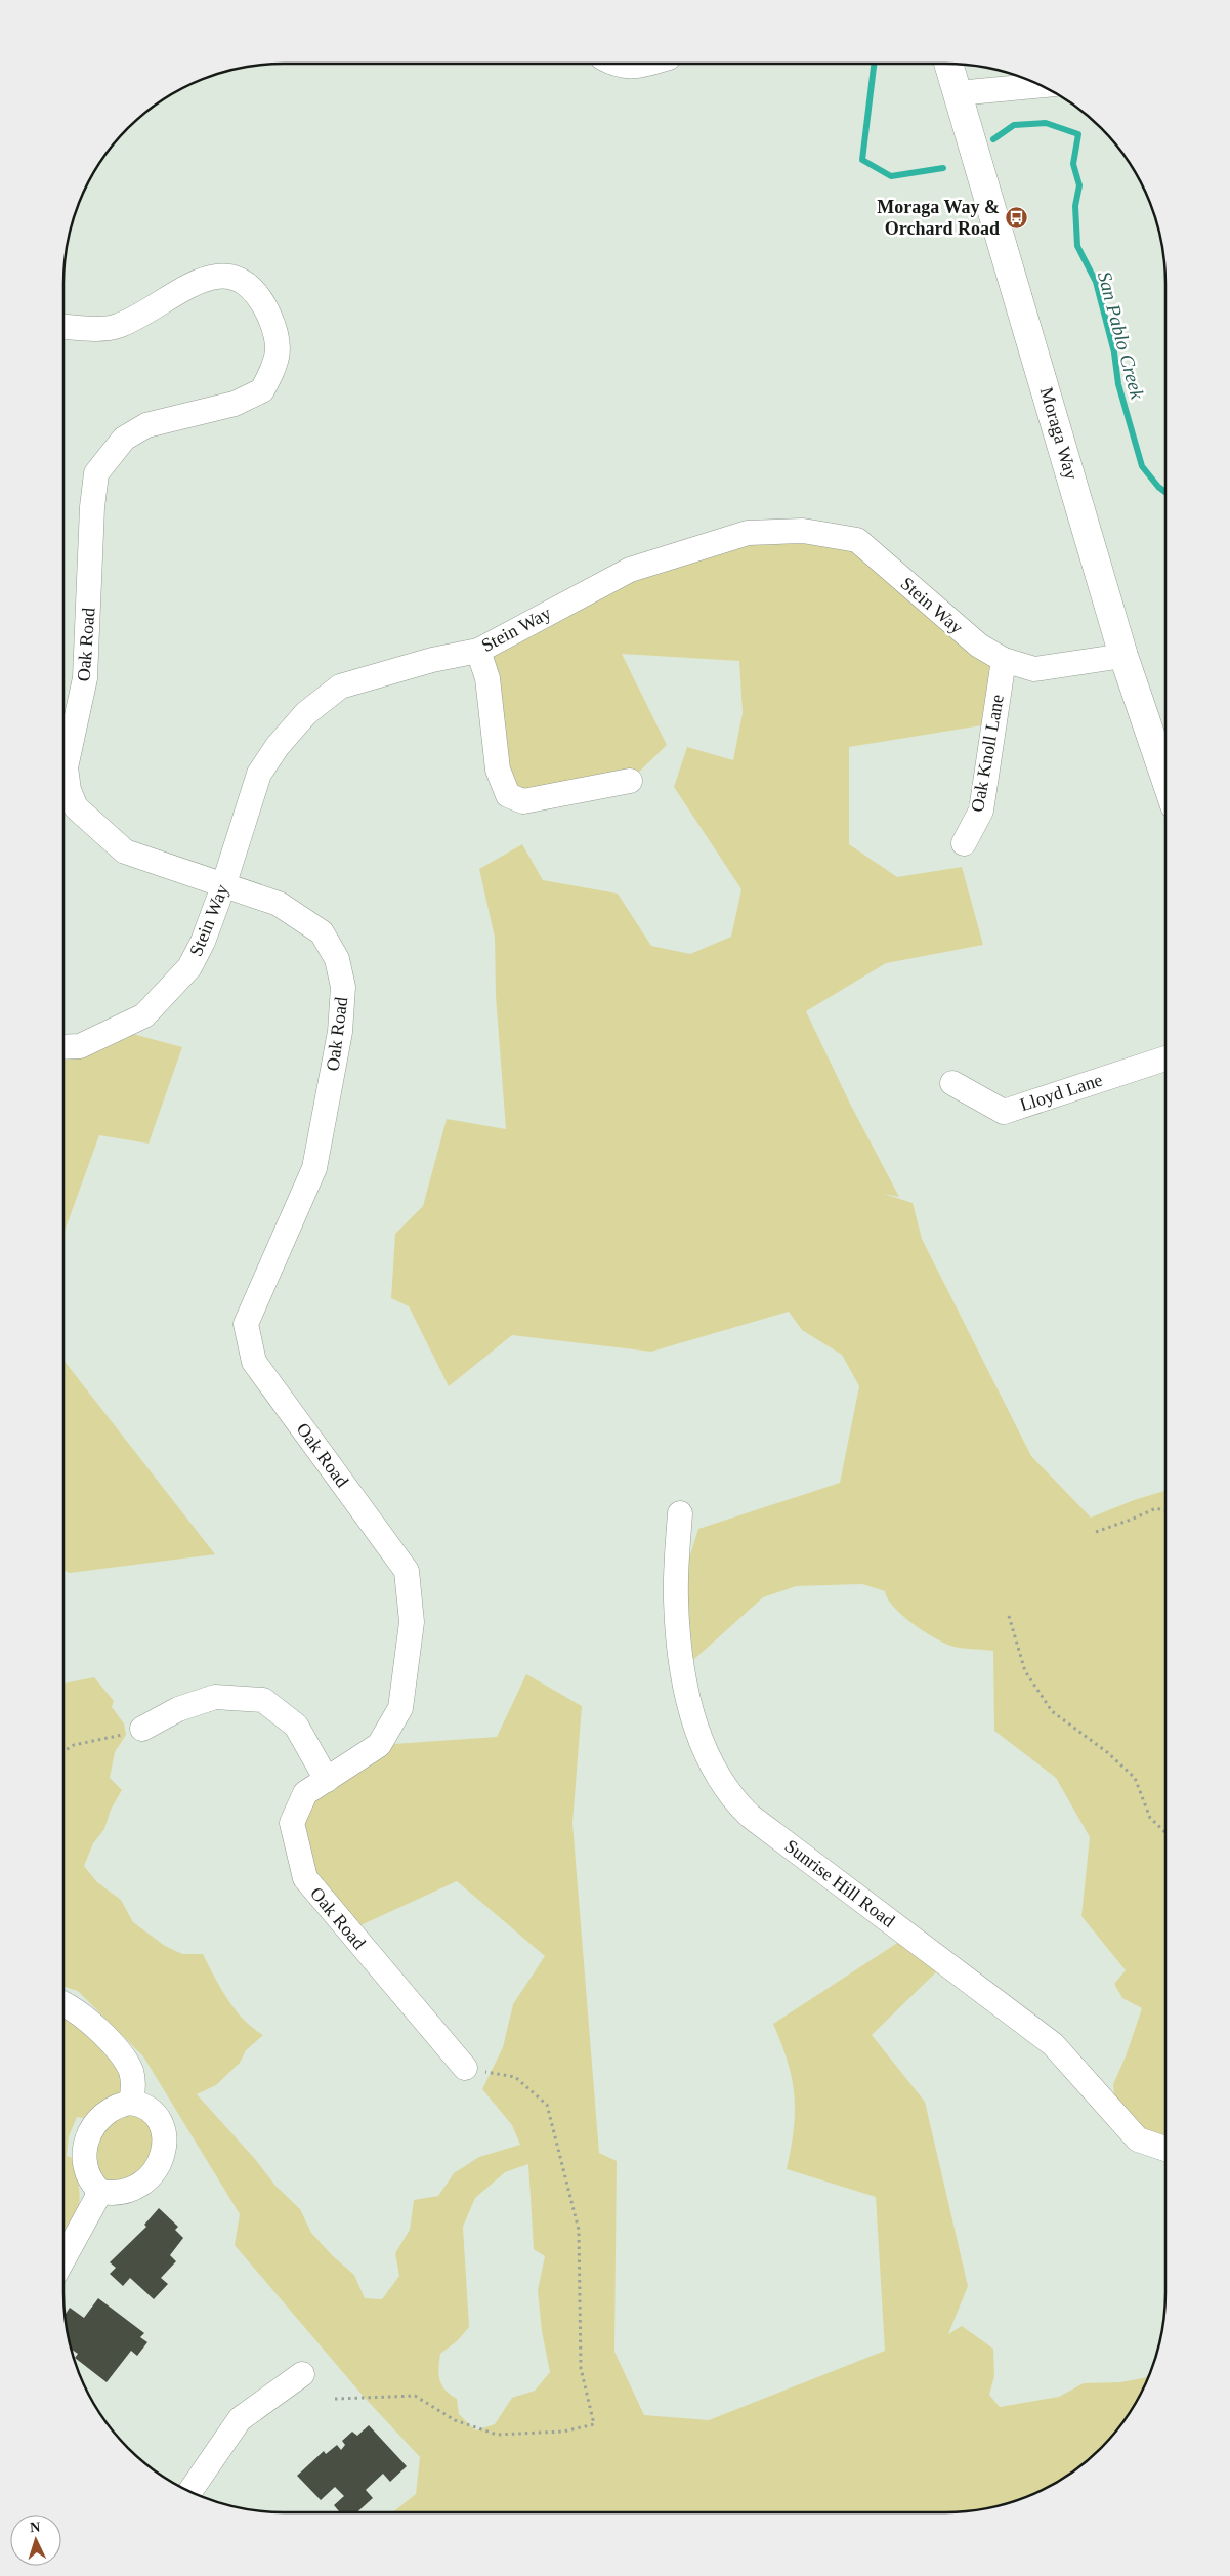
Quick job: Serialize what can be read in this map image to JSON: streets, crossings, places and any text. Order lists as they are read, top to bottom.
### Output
{
  "streets": {
    "main road": ["Moraga Way"],
    "street": [
      "Stein Way",
      "Oak Road",
      "Oak Knoll Lane",
      "Lloyd Lane",
      "Sunrise Hill Road"
    ]
  },
  "crossings": [
    ["Moraga Way", "Stein Way"],
    ["Stein Way", "Oak Road"],
    ["Stein Way", "Oak Knoll Lane"]
  ],
  "water": ["San Pablo Creek"],
  "places": {
    "bus stop": ["Moraga Way & Orchard Road"]
  },
  "north": "top"
}
